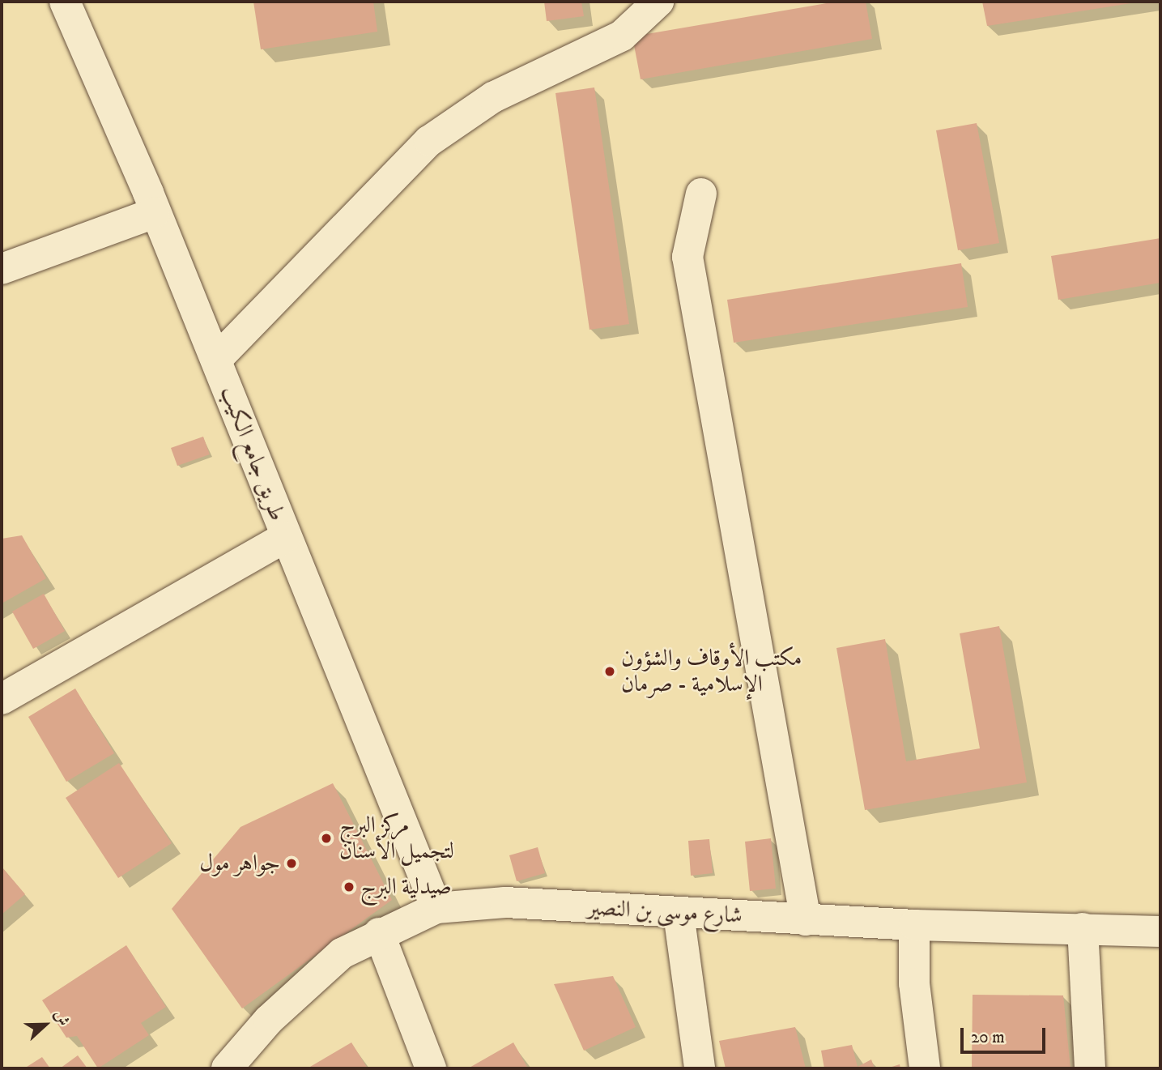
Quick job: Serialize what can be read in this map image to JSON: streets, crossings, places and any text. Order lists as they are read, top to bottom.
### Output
{
  "streets": {
    "street": ["طريق جامع الكيب", "شارع موسى بن النصير"]
  },
  "crossings": [
    ["طريق جامع الكيب", "شارع موسى بن النصير"]
  ],
  "places": [
    "مكتب الأوقاف والشؤون الإسلامية - صرمان",
    "مركز البرج لتجميل الأسنان",
    "جواهر مول",
    "صيدلية البرج"
  ],
  "scale_bar": "20 m",
  "north": "right"
}
